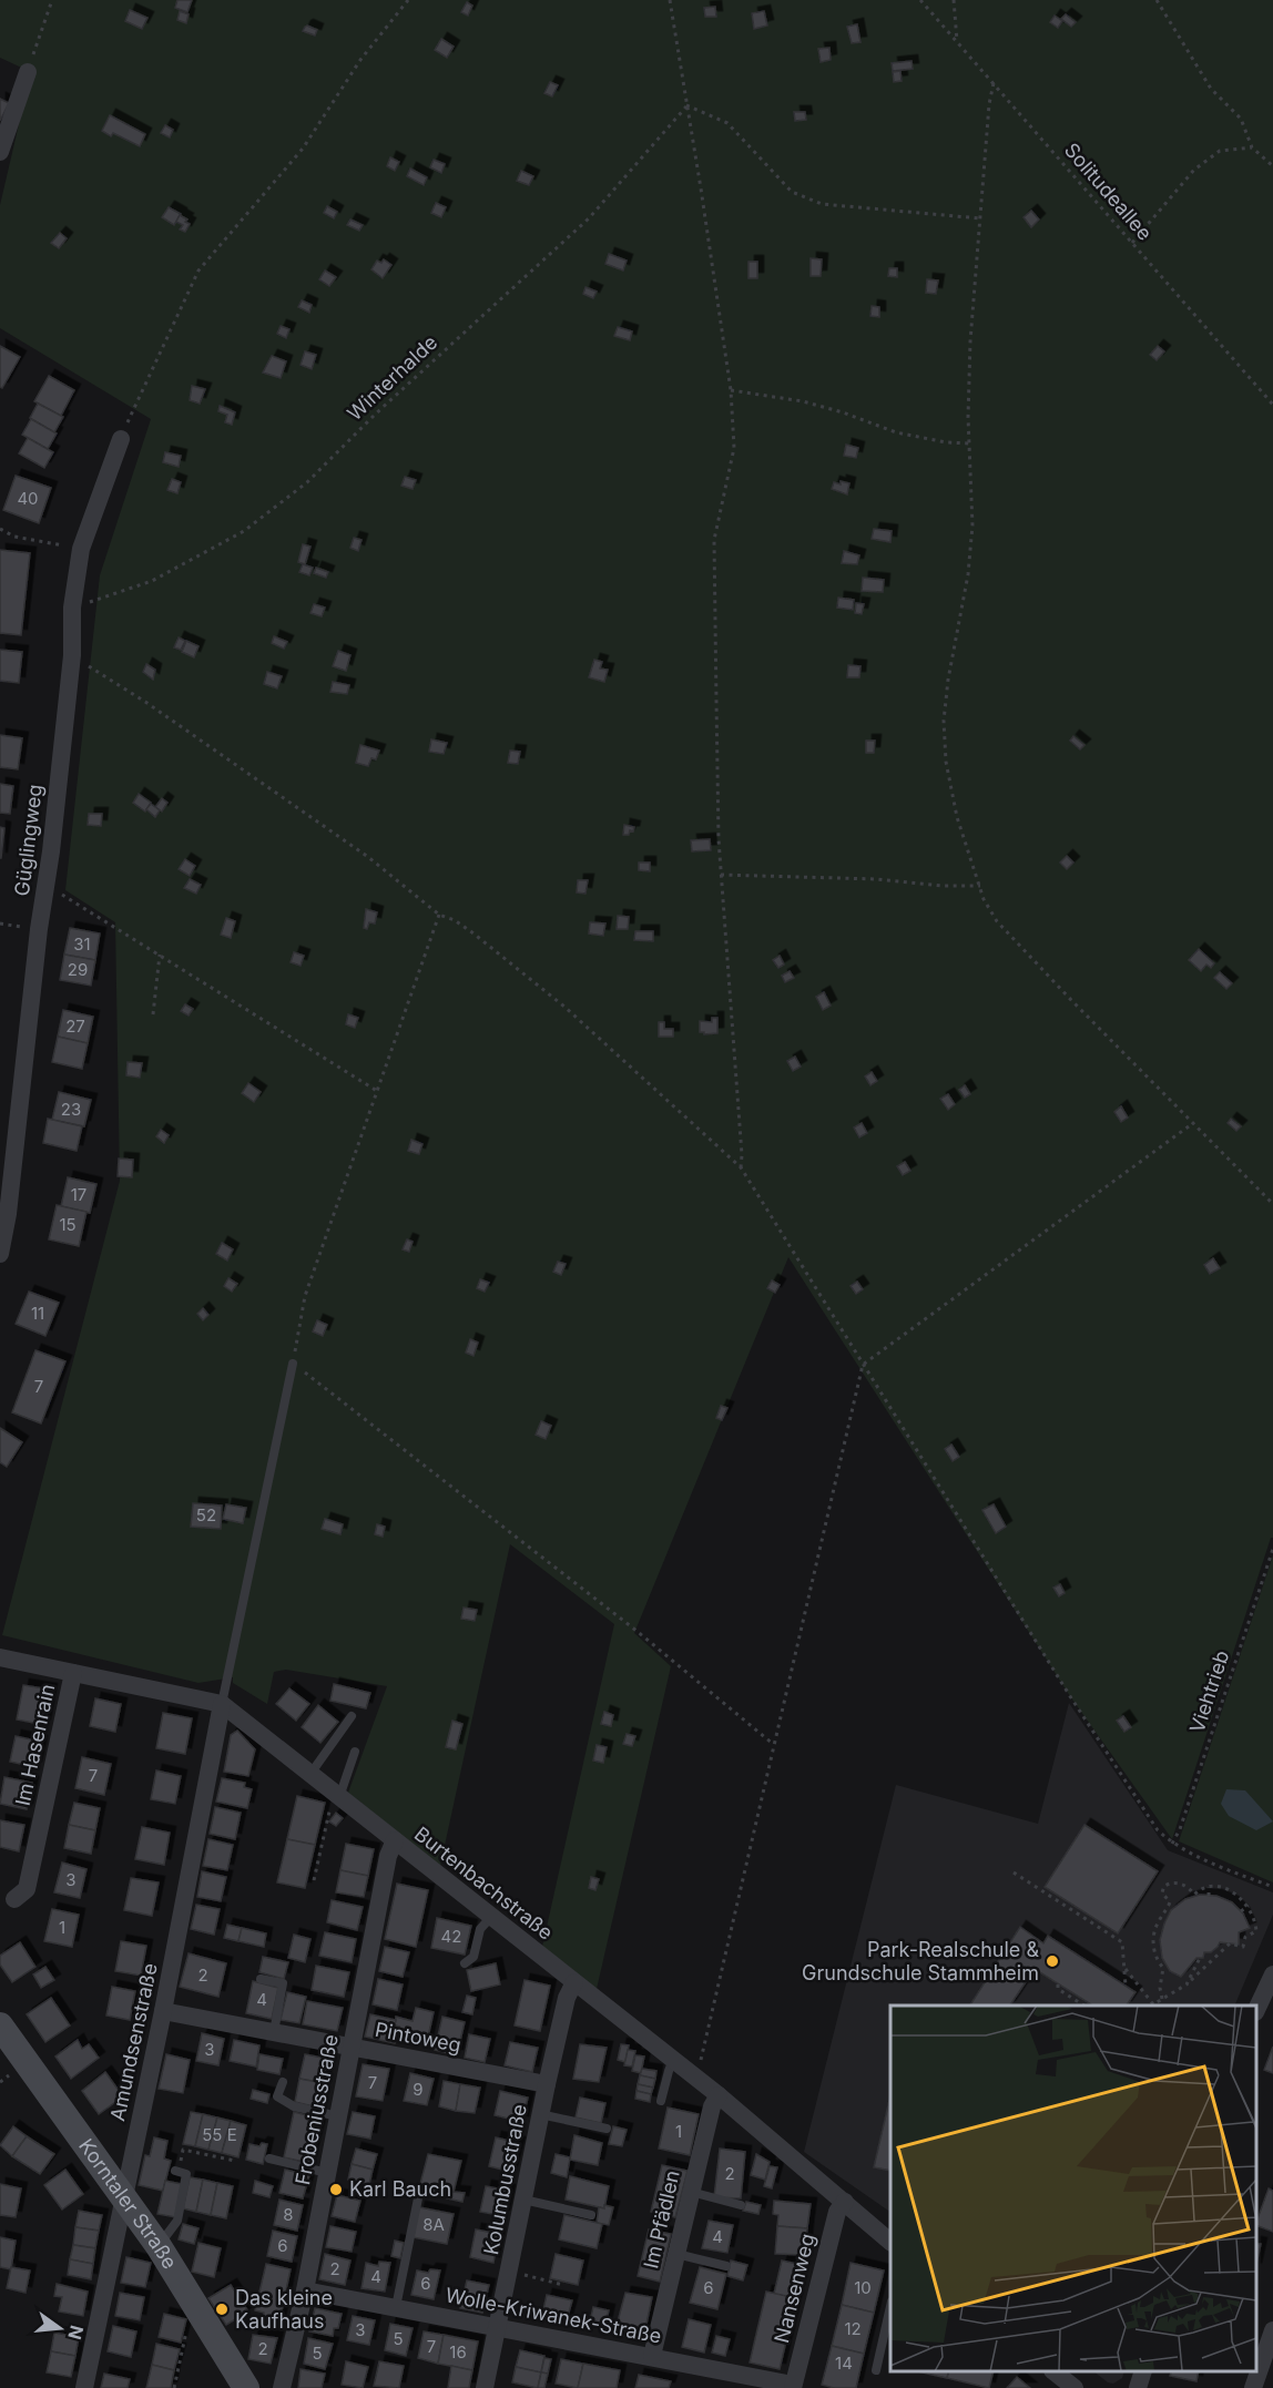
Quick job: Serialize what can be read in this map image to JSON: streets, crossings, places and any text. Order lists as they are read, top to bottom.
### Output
{
  "streets": {
    "street": [
      "Güglingweg",
      "Im Hasenrain",
      "Burtenbachstraße",
      "Pintoweg",
      "Amundsenstraße",
      "Frobeniusstraße",
      "Kolumbusstraße",
      "Korntaler Straße",
      "Im Pfädlen",
      "Nansenweg",
      "Wolle-Kriwanek-Straße"
    ],
    "path": ["Solitudeallee", "Winterhalde", "Viehtrieb"]
  },
  "crossings": [
    ["Winterhalde", "Güglingweg"],
    ["Im Hasenrain", "Burtenbachstraße"],
    ["Burtenbachstraße", "Amundsenstraße"],
    ["Burtenbachstraße", "Frobeniusstraße"],
    ["Burtenbachstraße", "Kolumbusstraße"],
    ["Burtenbachstraße", "Im Pfädlen"],
    ["Burtenbachstraße", "Nansenweg"],
    ["Pintoweg", "Amundsenstraße"],
    ["Pintoweg", "Frobeniusstraße"],
    ["Pintoweg", "Kolumbusstraße"],
    ["Amundsenstraße", "Korntaler Straße"],
    ["Frobeniusstraße", "Wolle-Kriwanek-Straße"],
    ["Kolumbusstraße", "Wolle-Kriwanek-Straße"],
    ["Im Pfädlen", "Wolle-Kriwanek-Straße"],
    ["Nansenweg", "Wolle-Kriwanek-Straße"]
  ],
  "places": ["Park-Realschule & Grundschule Stammheim", "Karl Bauch", "Das kleine Kaufhaus"],
  "house_numbers": [
    "40",
    "31",
    "29",
    "27",
    "23",
    "17",
    "15",
    "11",
    "7",
    "52",
    "7",
    "3",
    "1",
    "42",
    "2",
    "4",
    "3",
    "7",
    "9",
    "1",
    "55 E",
    "2",
    "8",
    "8A",
    "4",
    "6",
    "2",
    "4",
    "6",
    "6",
    "10",
    "12",
    "3",
    "5",
    "7",
    "2",
    "16",
    "5",
    "14"
  ],
  "north": "right"
}
